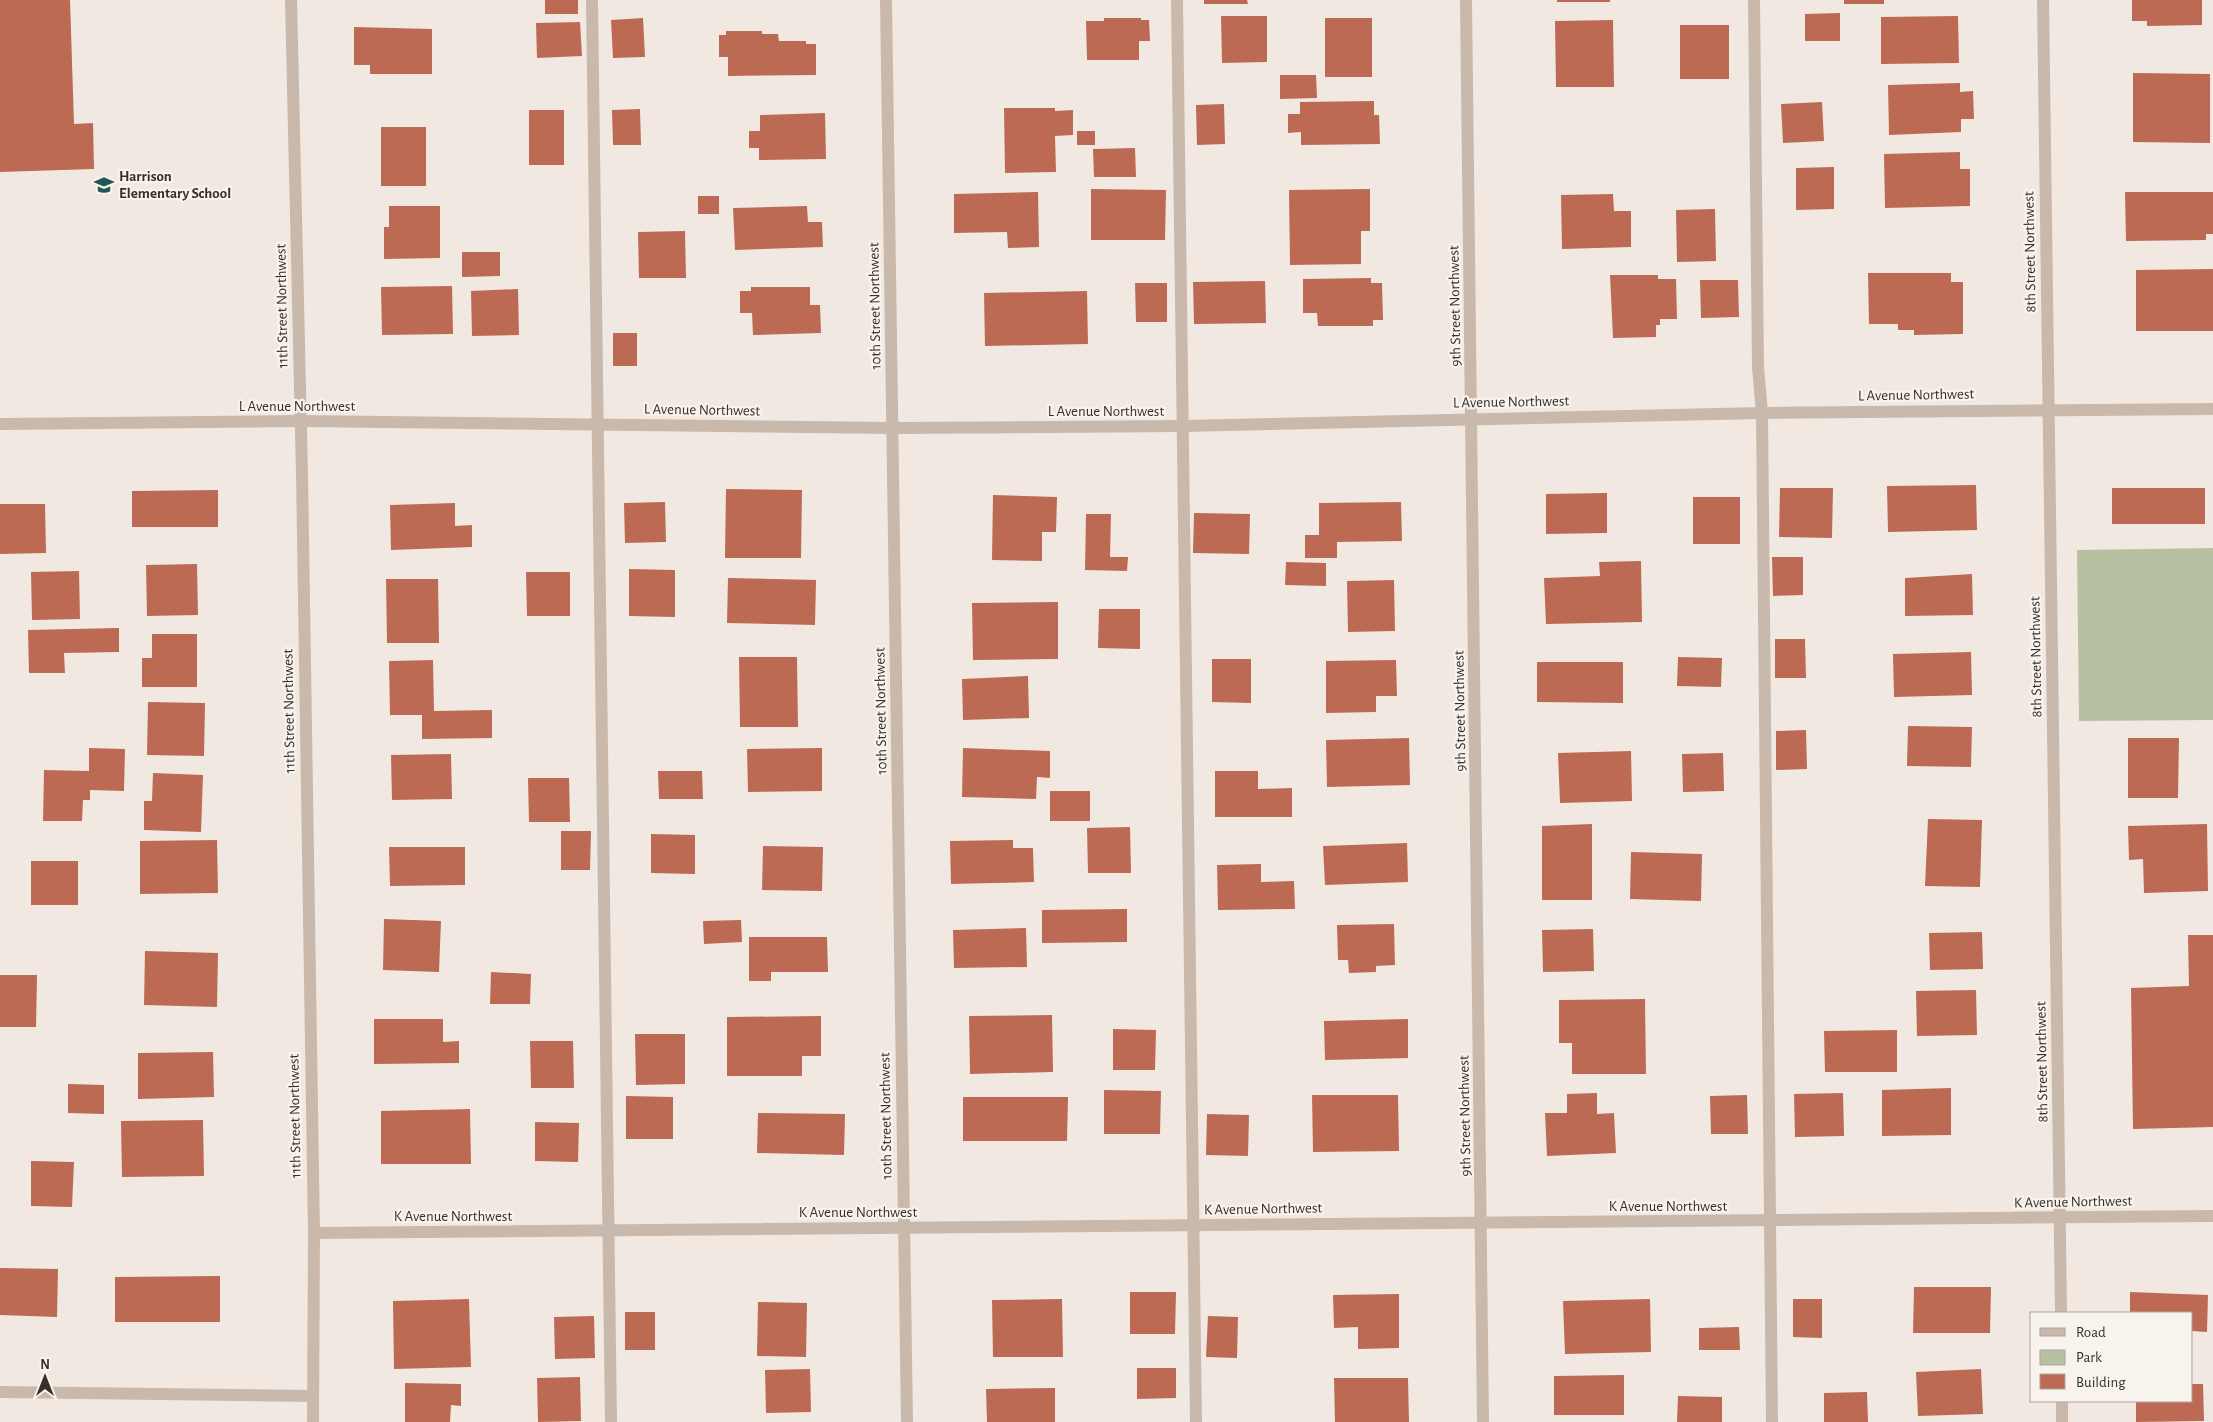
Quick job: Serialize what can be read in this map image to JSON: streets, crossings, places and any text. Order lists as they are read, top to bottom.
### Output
{
  "streets": {
    "street": [
      "8th Street Northwest",
      "11th Street Northwest",
      "10th Street Northwest",
      "9th Street Northwest",
      "L Avenue Northwest",
      "K Avenue Northwest"
    ]
  },
  "crossings": [
    ["8th Street Northwest", "L Avenue Northwest"],
    ["8th Street Northwest", "K Avenue Northwest"],
    ["11th Street Northwest", "L Avenue Northwest"],
    ["11th Street Northwest", "K Avenue Northwest"],
    ["10th Street Northwest", "L Avenue Northwest"],
    ["10th Street Northwest", "K Avenue Northwest"],
    ["9th Street Northwest", "L Avenue Northwest"],
    ["9th Street Northwest", "K Avenue Northwest"]
  ],
  "places": {
    "school or university": ["Harrison Elementary School"]
  },
  "legend": ["Road", "Park", "Building"],
  "north": "top"
}
